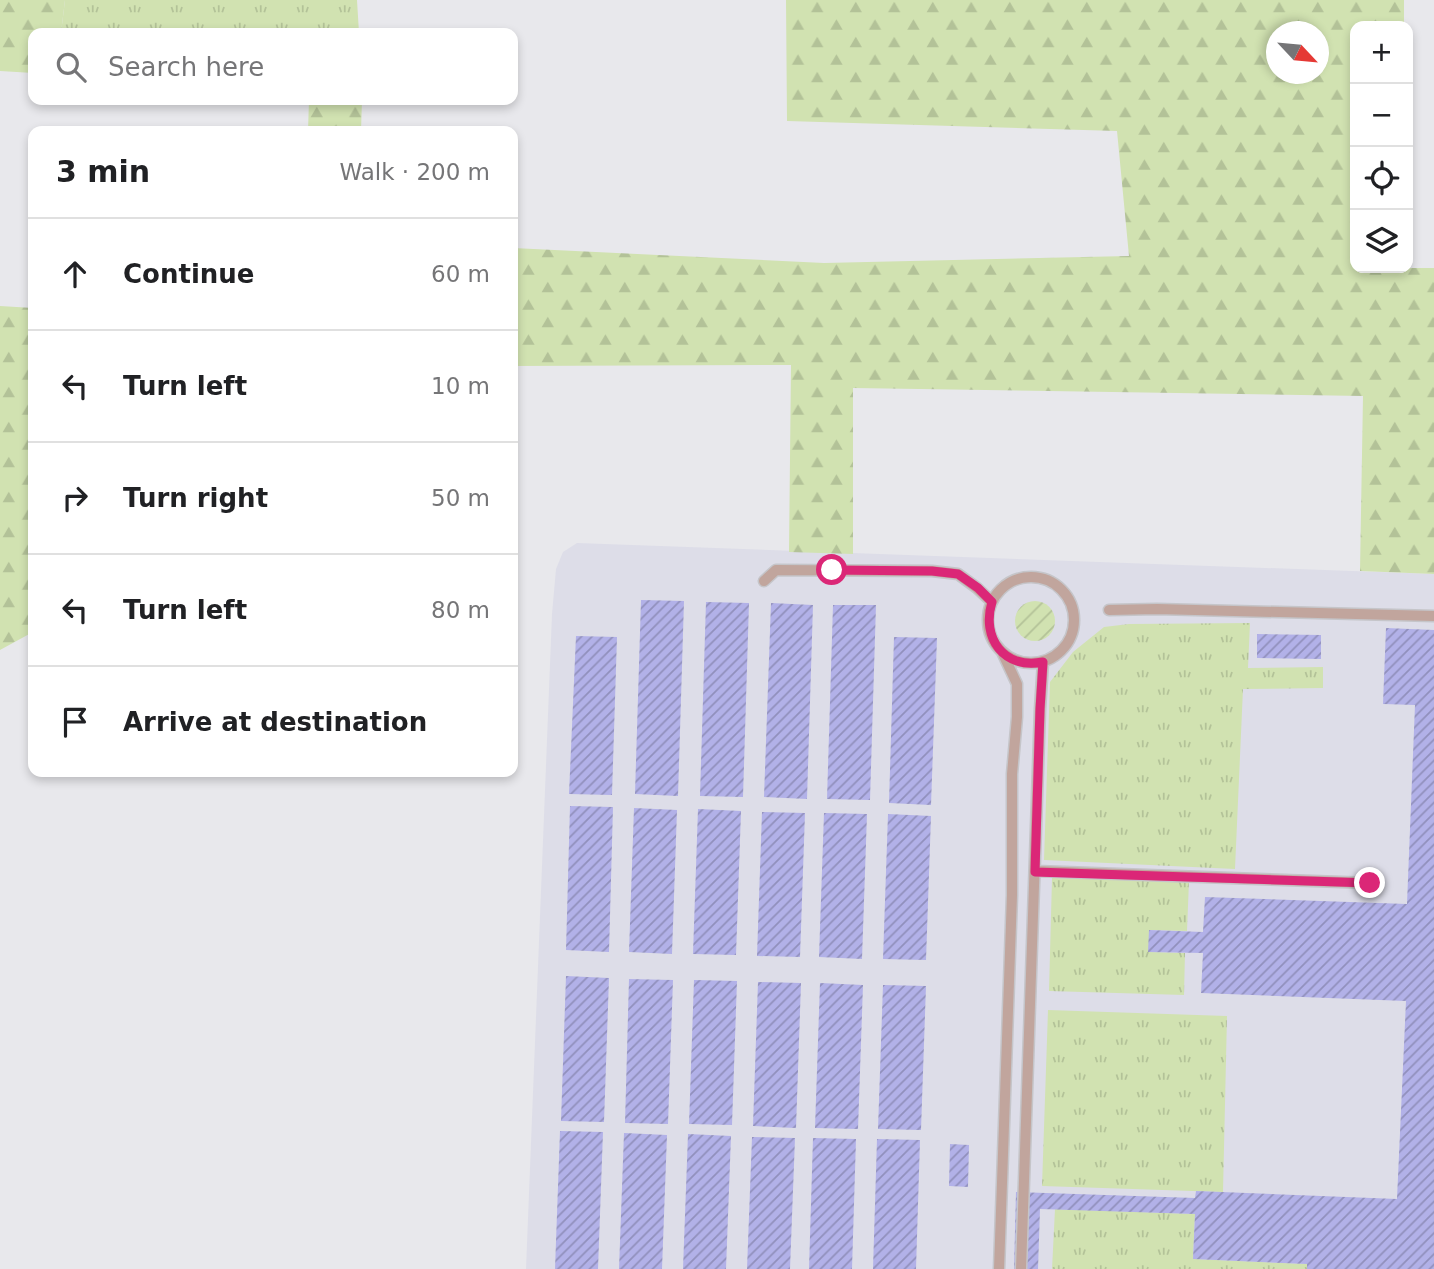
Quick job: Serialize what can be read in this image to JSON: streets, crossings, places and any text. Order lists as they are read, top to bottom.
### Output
{
  "north": "bottom right",
  "page": {
    "map_buttons": ["+", "−"],
    "search": "Search here",
    "heading": ["3 min", "Walk · 200 m"],
    "list": [
      ["Continue", "60 m"],
      ["Turn left", "10 m"],
      ["Turn right", "50 m"],
      ["Turn left", "80 m"],
      "Arrive at destination"
    ]
  }
}
